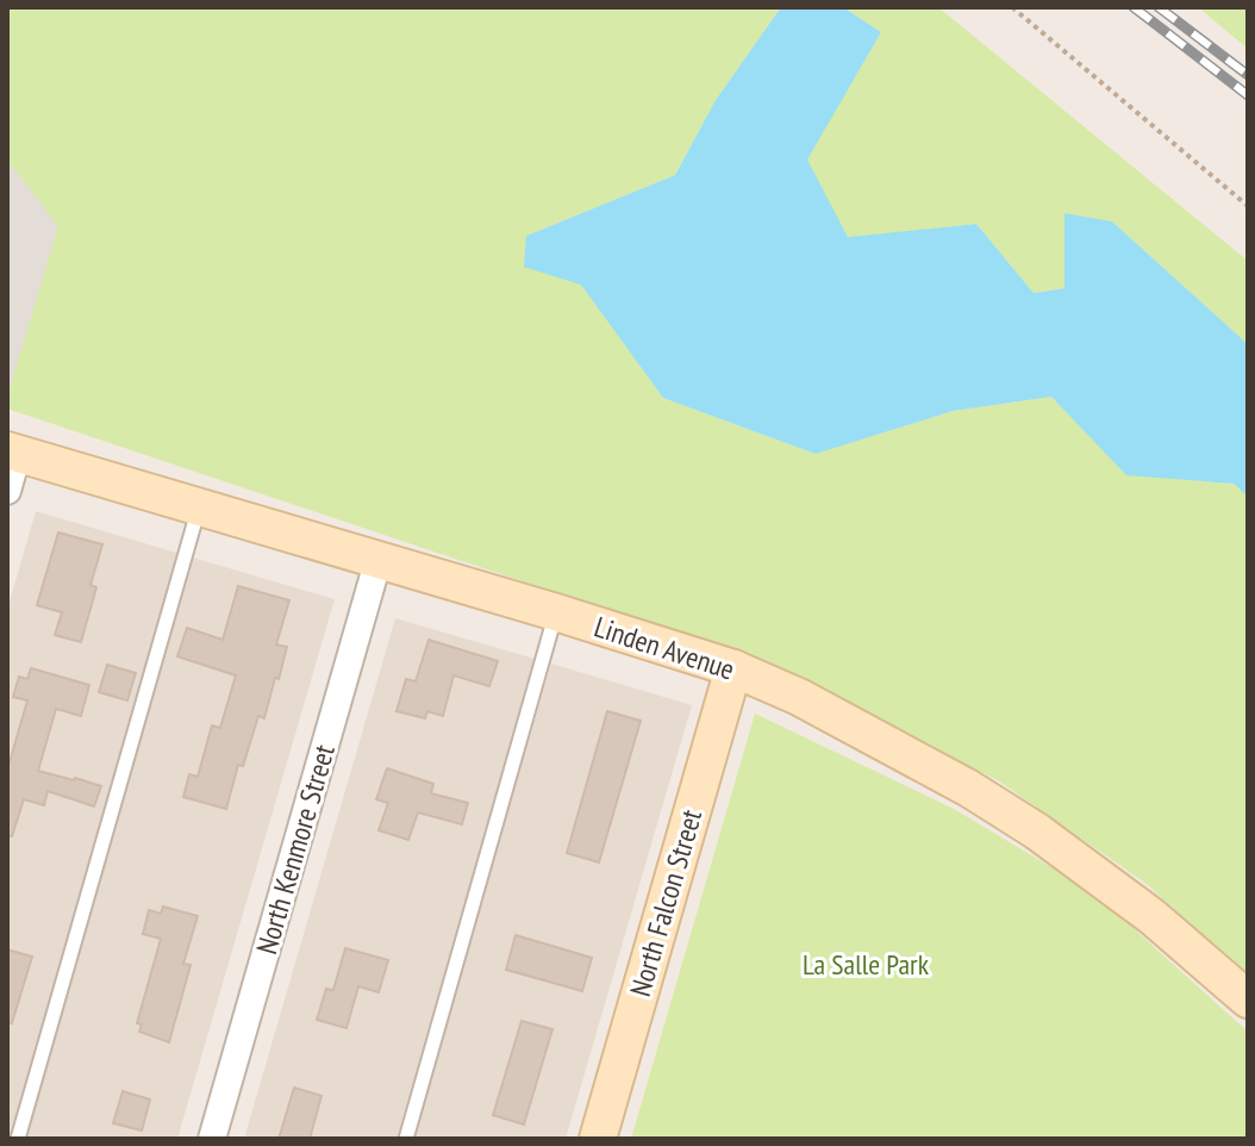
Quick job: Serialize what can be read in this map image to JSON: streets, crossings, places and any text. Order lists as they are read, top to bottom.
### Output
{
  "streets": {
    "street": ["Linden Avenue", "North Kenmore Street", "North Falcon Street"]
  },
  "crossings": [
    ["Linden Avenue", "North Kenmore Street"],
    ["Linden Avenue", "North Falcon Street"]
  ],
  "parks": ["La Salle Park"]
}
